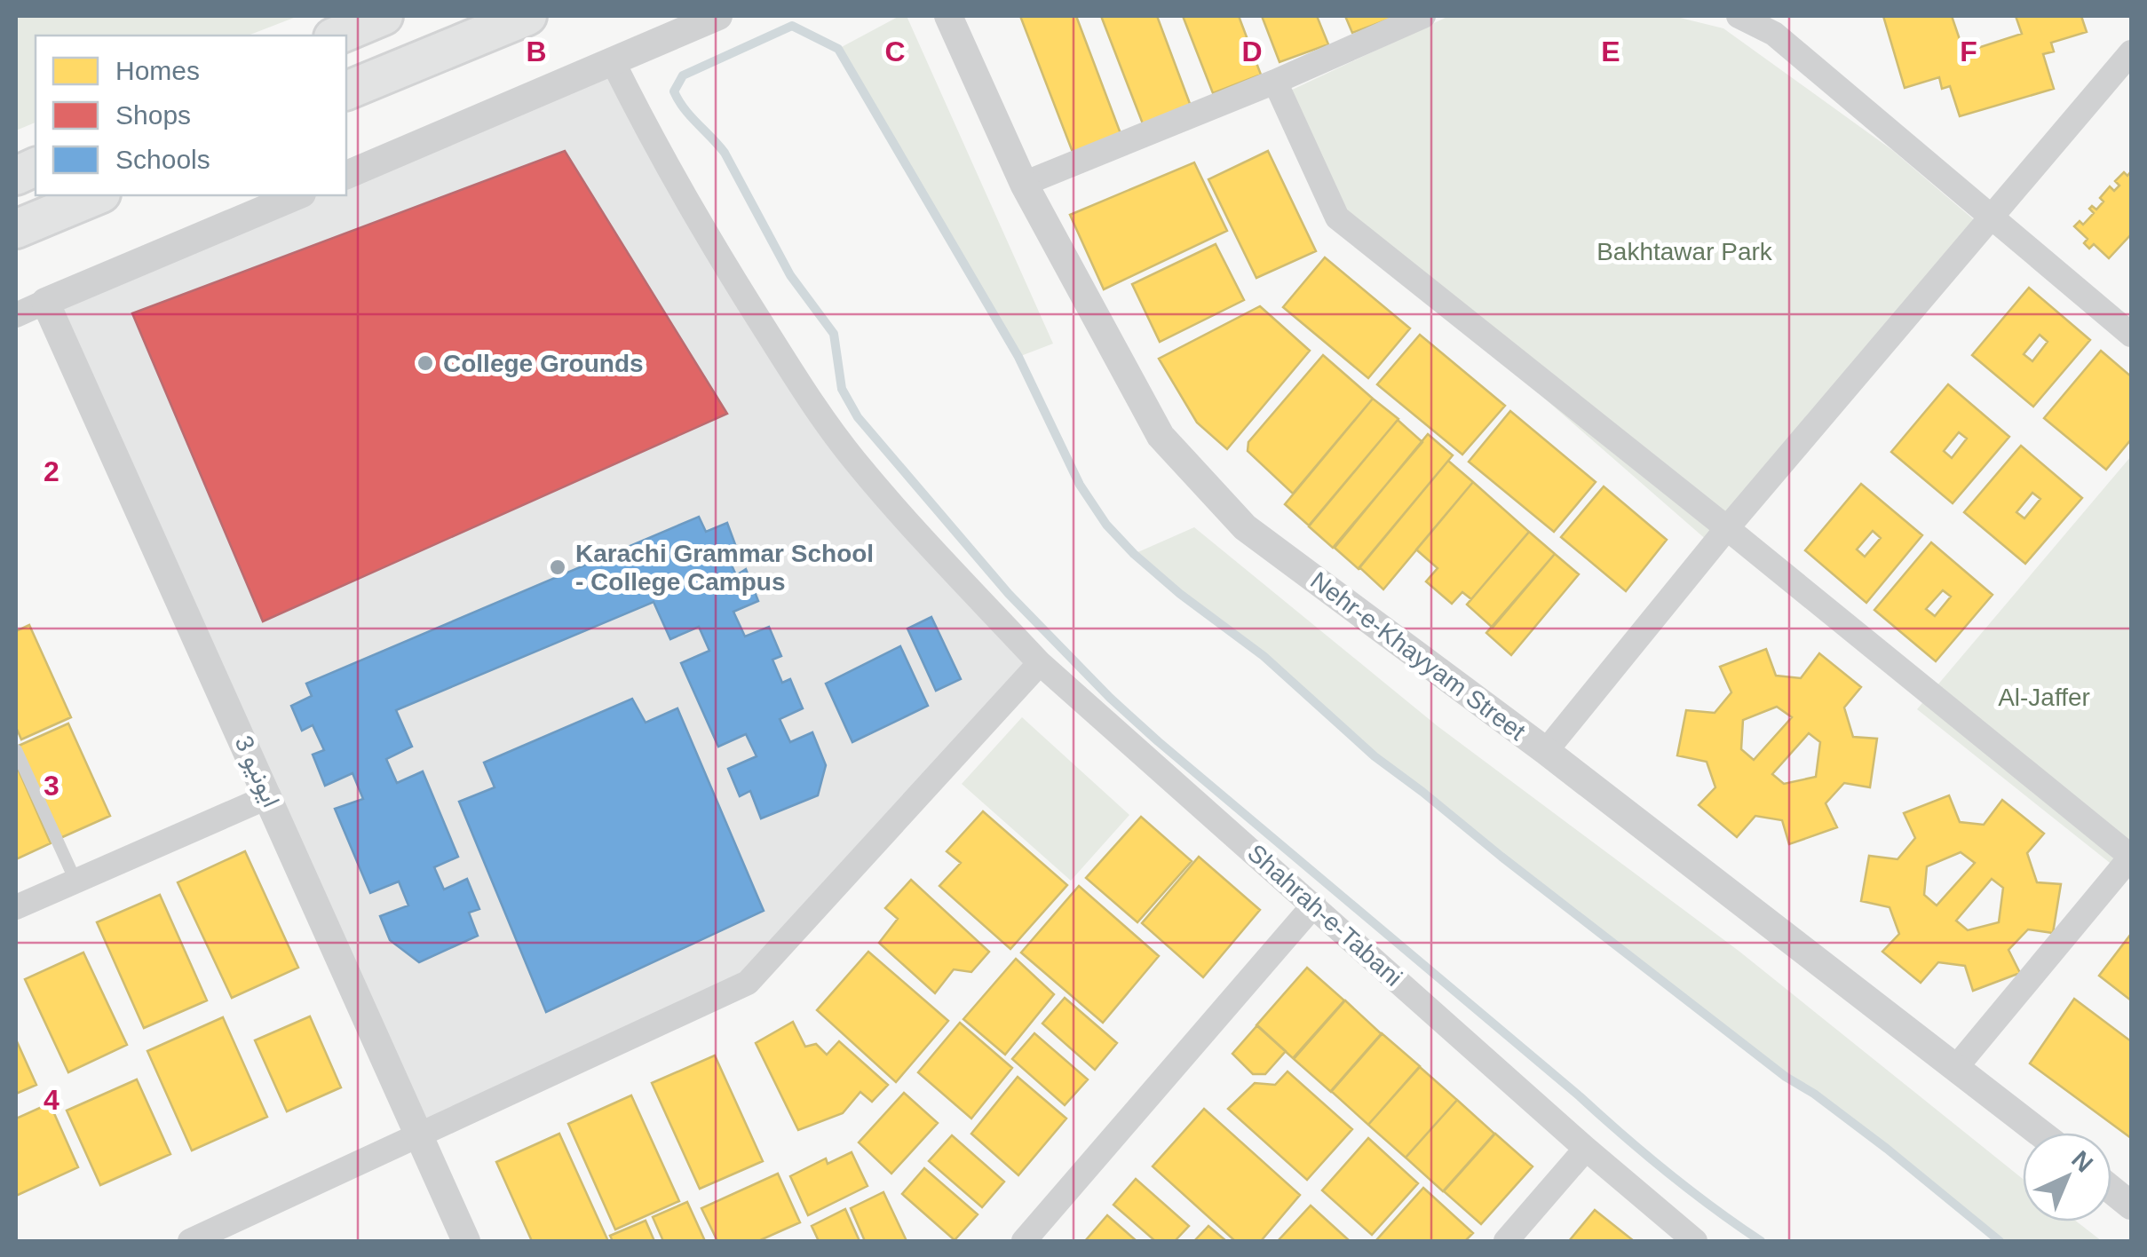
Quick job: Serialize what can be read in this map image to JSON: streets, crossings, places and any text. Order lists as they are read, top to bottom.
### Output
{
  "streets": {
    "street": ["Nehr-e-Khayyam Street", "ایونیو 3", "Shahrah-e-Tabani"]
  },
  "parks": ["Bakhtawar Park", "Al-Jaffer"],
  "places": ["College Grounds", "Karachi Grammar School - College Campus"],
  "legend": ["Homes", "Shops", "Schools"],
  "north": "top right",
  "grid": {
    "columns": [
      "B",
      "C",
      "D",
      "E",
      "F"
    ],
    "rows": ["2", "3", "4"]
  }
}
